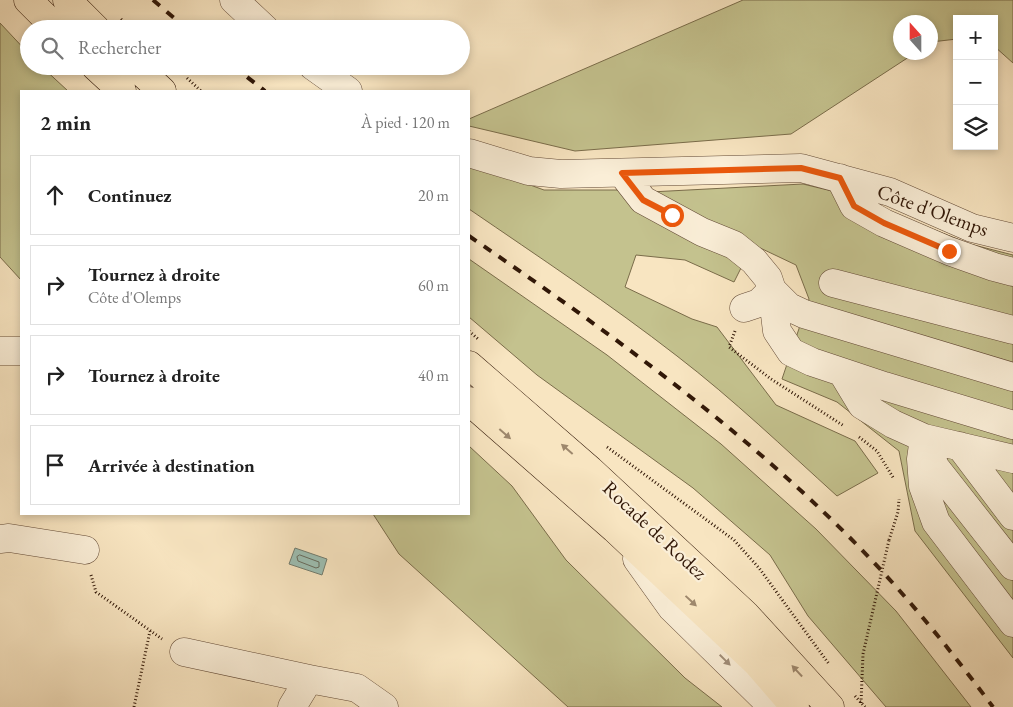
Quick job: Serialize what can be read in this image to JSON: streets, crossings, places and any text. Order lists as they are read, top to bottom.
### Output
{
  "streets": {
    "highway": ["Rocade de Rodez"],
    "street": ["Côte d'Olemps"]
  },
  "north": "top",
  "page": {
    "map_buttons": ["+", "−"],
    "search": "Rechercher",
    "heading": ["2 min", "À pied · 120 m"],
    "list": [
      ["Continuez", "20 m"],
      ["Tournez à droite", "Côte d'Olemps", "60 m"],
      ["Tournez à droite", "40 m"],
      "Arrivée à destination"
    ]
  }
}
